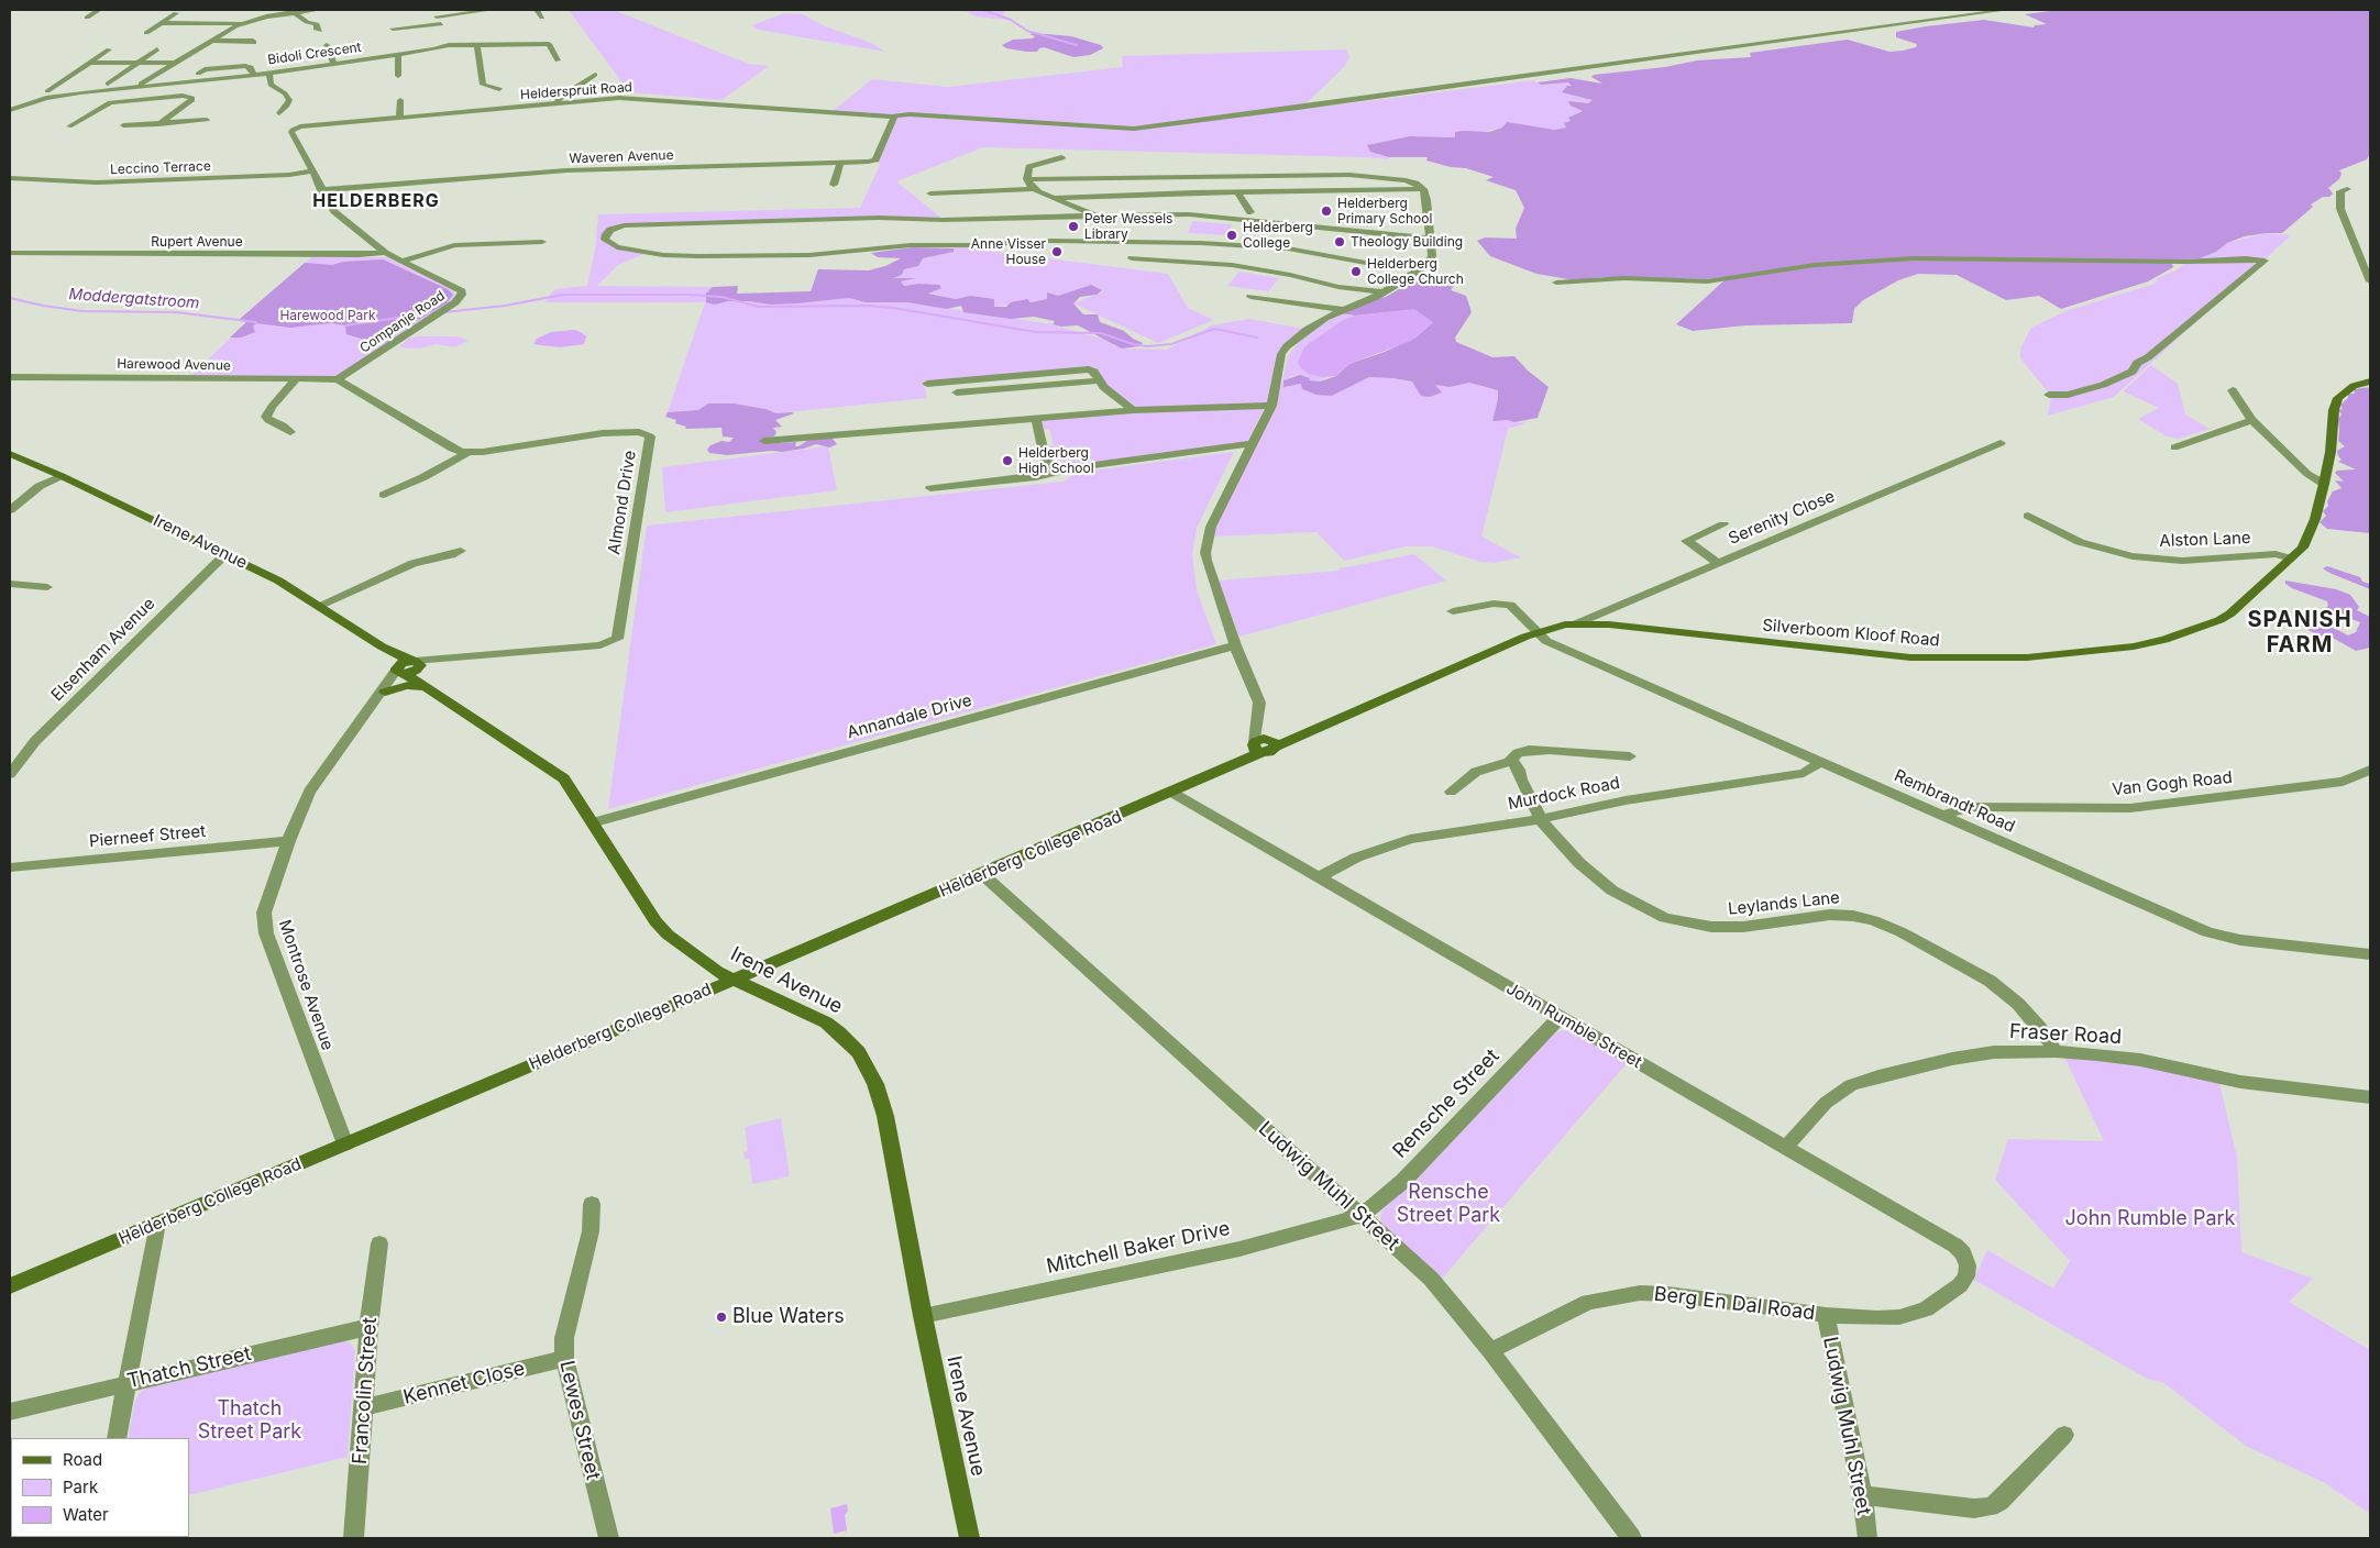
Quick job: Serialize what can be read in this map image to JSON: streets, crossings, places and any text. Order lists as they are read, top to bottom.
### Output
{
  "streets": {
    "street": [
      "Bidoli Crescent",
      "Helderspruit Road",
      "Waveren Avenue",
      "Leccino Terrace",
      "Rupert Avenue",
      "Companje Road",
      "Harewood Avenue",
      "Almond Drive",
      "Serenity Close",
      "Alston Lane",
      "Irene Avenue",
      "Silverboom Kloof Road",
      "Elsenham Avenue",
      "Annandale Drive",
      "Van Gogh Road",
      "Murdock Road",
      "Rembrandt Road",
      "Pierneef Street",
      "Helderberg College Road",
      "Leylands Lane",
      "Montrose Avenue",
      "John Rumble Street",
      "Fraser Road",
      "Rensche Street",
      "Ludwig Muhl Street",
      "Mitchell Baker Drive",
      "Berg En Dal Road",
      "Thatch Street",
      "Kennet Close",
      "Francolin Street",
      "Lewes Street"
    ]
  },
  "crossings": [
    ["Helderspruit Road", "Waveren Avenue"],
    ["Helderspruit Road", "Companje Road"],
    ["Waveren Avenue", "Companje Road"],
    ["Leccino Terrace", "Companje Road"],
    ["Rupert Avenue", "Companje Road"],
    ["Companje Road", "Harewood Avenue"],
    ["Companje Road", "Almond Drive"],
    ["Harewood Avenue", "Almond Drive"],
    ["Almond Drive", "Irene Avenue"],
    ["Almond Drive", "Montrose Avenue"],
    ["Serenity Close", "Silverboom Kloof Road"],
    ["Alston Lane", "Silverboom Kloof Road"],
    ["Irene Avenue", "Elsenham Avenue"],
    ["Irene Avenue", "Annandale Drive"],
    ["Irene Avenue", "Helderberg College Road"],
    ["Irene Avenue", "Montrose Avenue"],
    ["Irene Avenue", "Mitchell Baker Drive"],
    ["Silverboom Kloof Road", "Rembrandt Road"],
    ["Silverboom Kloof Road", "Helderberg College Road"],
    ["Van Gogh Road", "Rembrandt Road"],
    ["Murdock Road", "Rembrandt Road"],
    ["Murdock Road", "Leylands Lane"],
    ["Murdock Road", "John Rumble Street"],
    ["Rembrandt Road", "Helderberg College Road"],
    ["Pierneef Street", "Montrose Avenue"],
    ["Helderberg College Road", "Montrose Avenue"],
    ["Helderberg College Road", "John Rumble Street"],
    ["Helderberg College Road", "Ludwig Muhl Street"],
    ["Leylands Lane", "Fraser Road"],
    ["John Rumble Street", "Fraser Road"],
    ["John Rumble Street", "Rensche Street"],
    ["John Rumble Street", "Berg En Dal Road"],
    ["Rensche Street", "Ludwig Muhl Street"],
    ["Rensche Street", "Mitchell Baker Drive"],
    ["Ludwig Muhl Street", "Mitchell Baker Drive"],
    ["Ludwig Muhl Street", "Berg En Dal Road"],
    ["Thatch Street", "Francolin Street"],
    ["Kennet Close", "Francolin Street"],
    ["Kennet Close", "Lewes Street"]
  ],
  "districts": ["HELDERBERG", "SPANISH FARM"],
  "water": ["Moddergatstroom"],
  "parks": [
    "Harewood Park",
    "Rensche Street Park",
    "John Rumble Park",
    "Thatch Street Park"
  ],
  "places": [
    "Helderberg Primary School",
    "Peter Wessels Library",
    "Helderberg College",
    "Theology Building",
    "Anne Visser House",
    "Helderberg College Church",
    "Helderberg High School",
    "Blue Waters"
  ],
  "legend": ["Road", "Park", "Water"]
}
